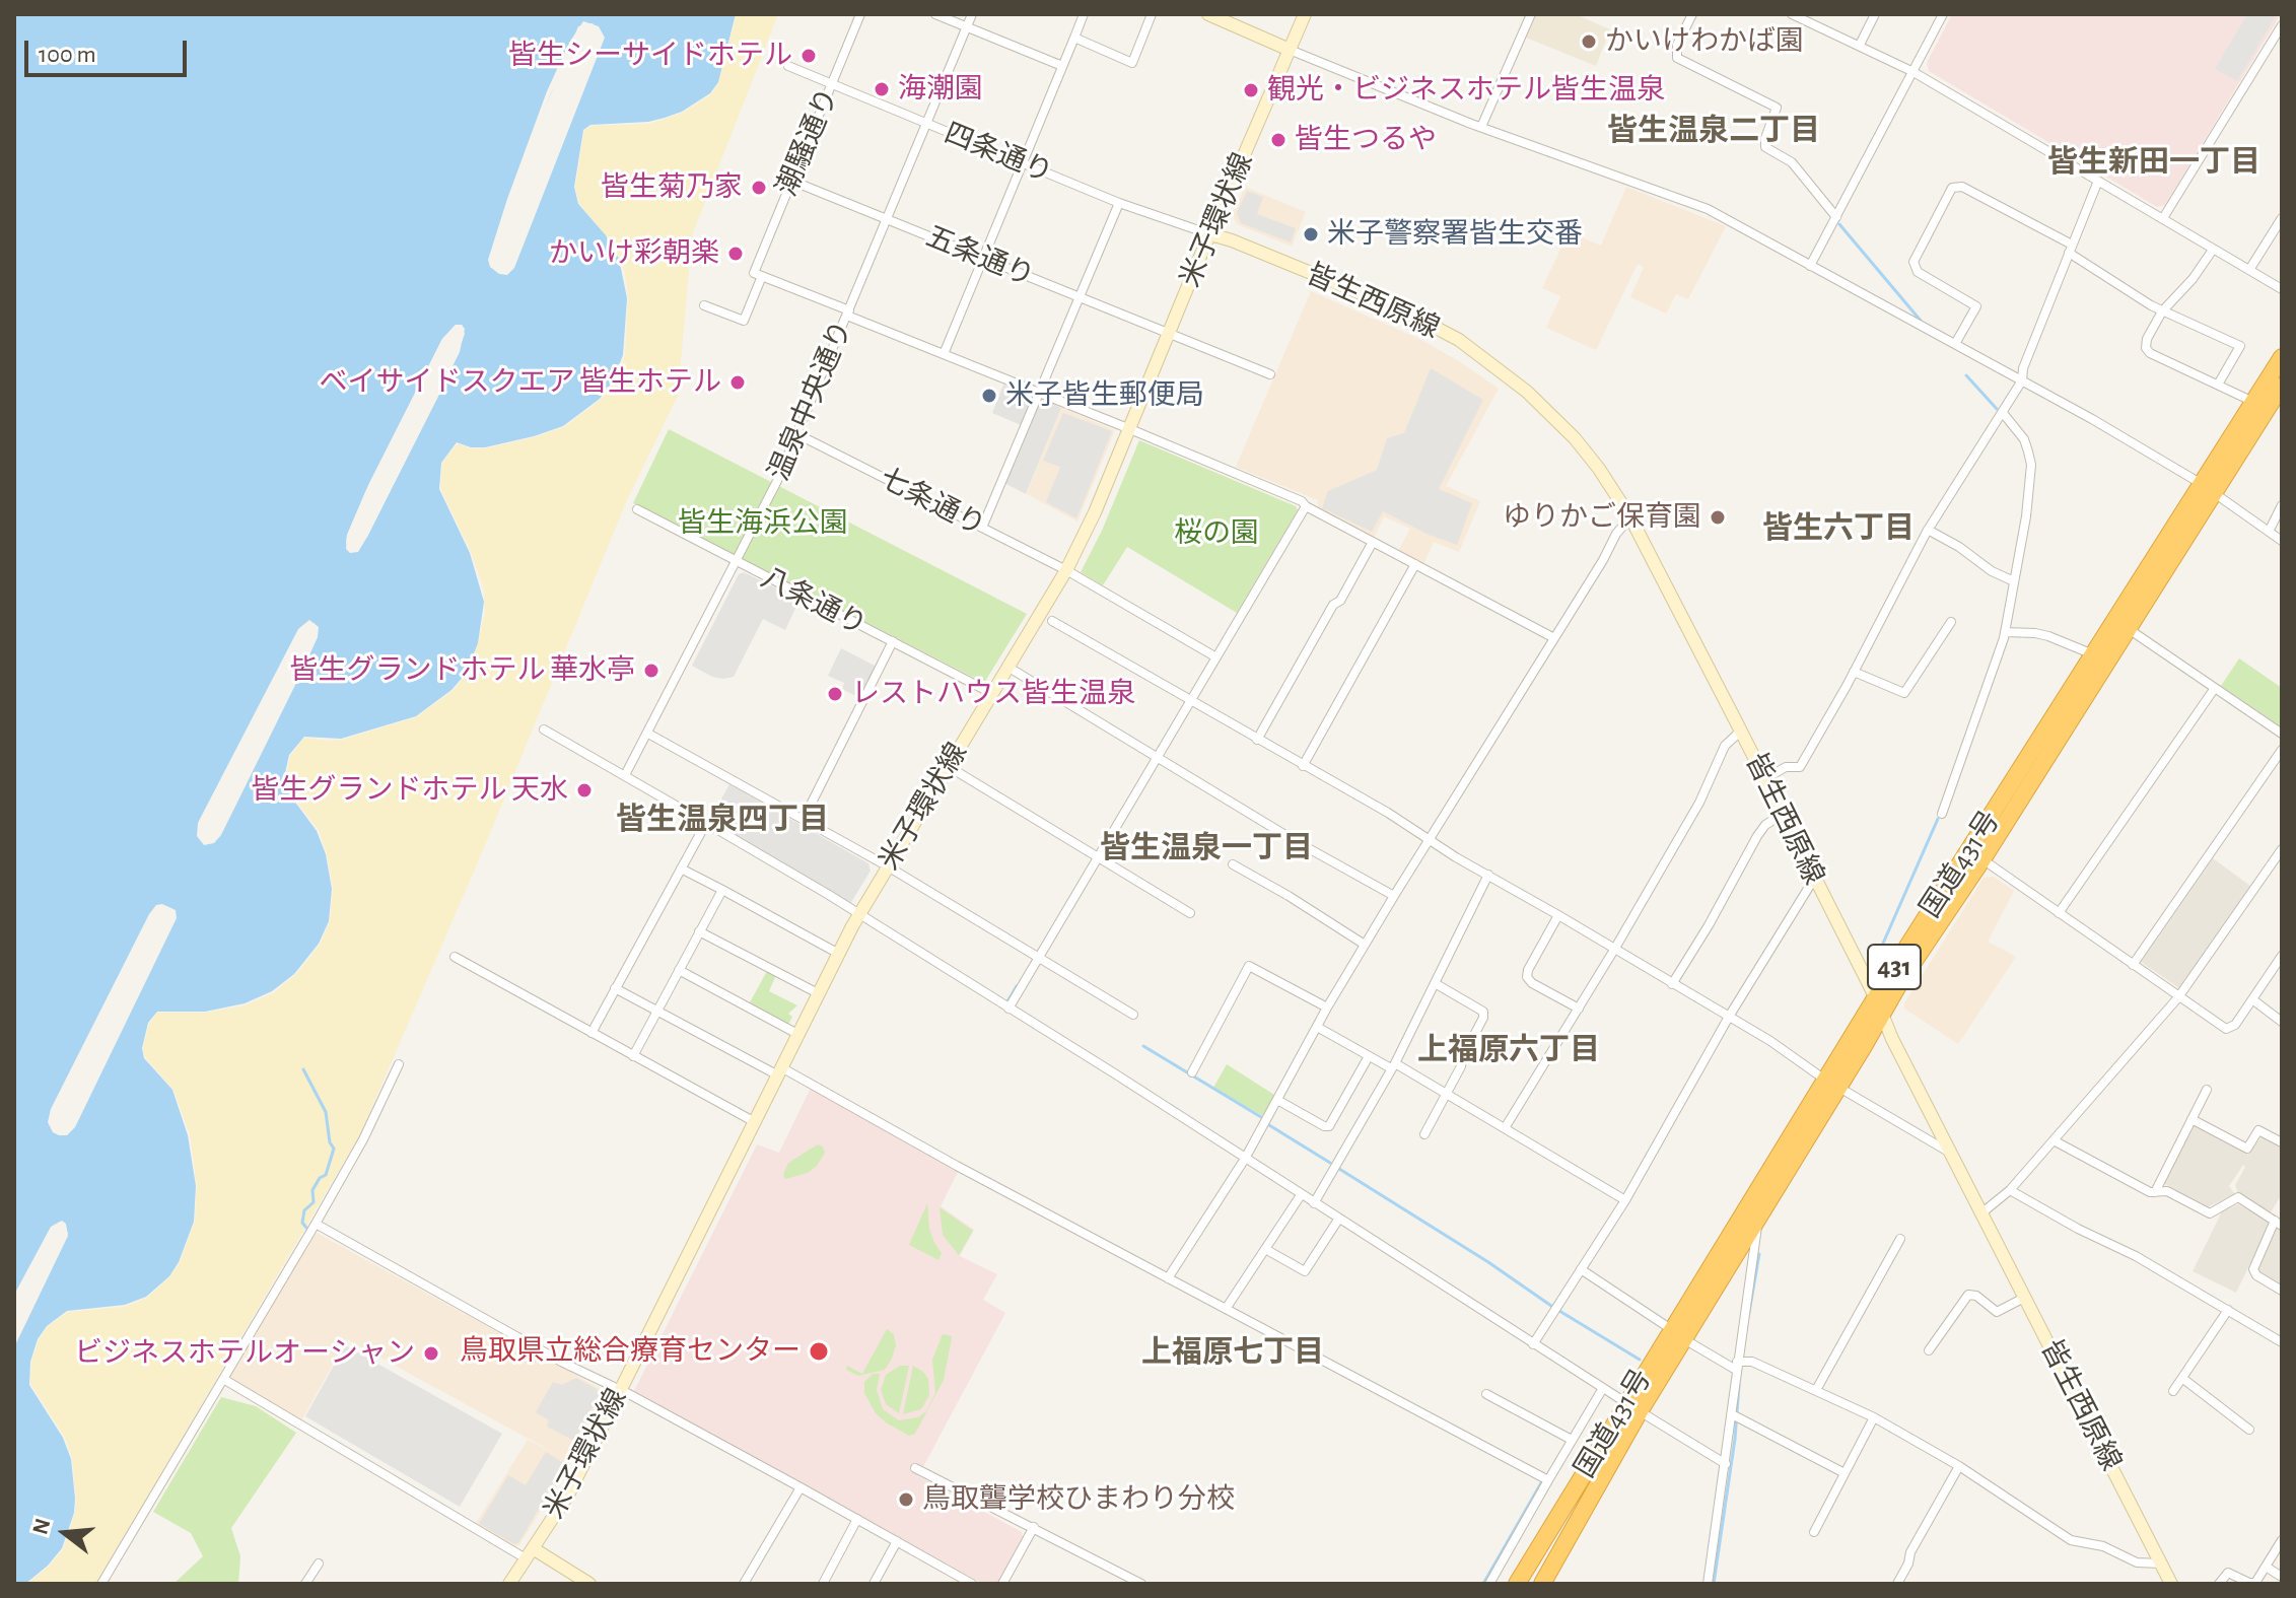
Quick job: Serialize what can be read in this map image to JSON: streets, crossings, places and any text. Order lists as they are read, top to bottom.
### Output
{
  "streets": {
    "highway": ["国道431号", "431"],
    "main road": ["米子環状線", "皆生西原線"],
    "street": [
      "潮騒通り",
      "四条通り",
      "五条通り",
      "温泉中央通り",
      "七条通り",
      "八条通り"
    ]
  },
  "crossings": [
    ["潮騒通り", "四条通り"],
    ["潮騒通り", "五条通り"],
    ["四条通り", "米子環状線"],
    ["四条通り", "皆生西原線"],
    ["四条通り", "温泉中央通り"],
    ["米子環状線", "五条通り"],
    ["米子環状線", "皆生西原線"],
    ["米子環状線", "七条通り"],
    ["米子環状線", "八条通り"],
    ["五条通り", "温泉中央通り"],
    ["皆生西原線", "国道431号"],
    ["温泉中央通り", "七条通り"],
    ["温泉中央通り", "八条通り"]
  ],
  "districts": [
    "皆生温泉二丁目",
    "皆生新田一丁目",
    "皆生六丁目",
    "皆生温泉四丁目",
    "皆生温泉一丁目",
    "上福原六丁目",
    "上福原七丁目"
  ],
  "parks": ["皆生海浜公園", "桜の園"],
  "places": [
    "かいけわかば園",
    "皆生シーサイドホテル",
    "海潮園",
    "観光・ビジネスホテル皆生温泉",
    "皆生つるや",
    "皆生菊乃家",
    "米子警察署皆生交番",
    "かいけ彩朝楽",
    "ベイサイドスクエア 皆生ホテル",
    "米子皆生郵便局",
    "ゆりかご保育園",
    "皆生グランドホテル 華水亭",
    "レストハウス皆生温泉",
    "皆生グランドホテル 天水",
    "鳥取県立総合療育センター",
    "ビジネスホテルオーシャン",
    "鳥取聾学校ひまわり分校"
  ],
  "scale_bar": "100 m",
  "north": "left"
}
